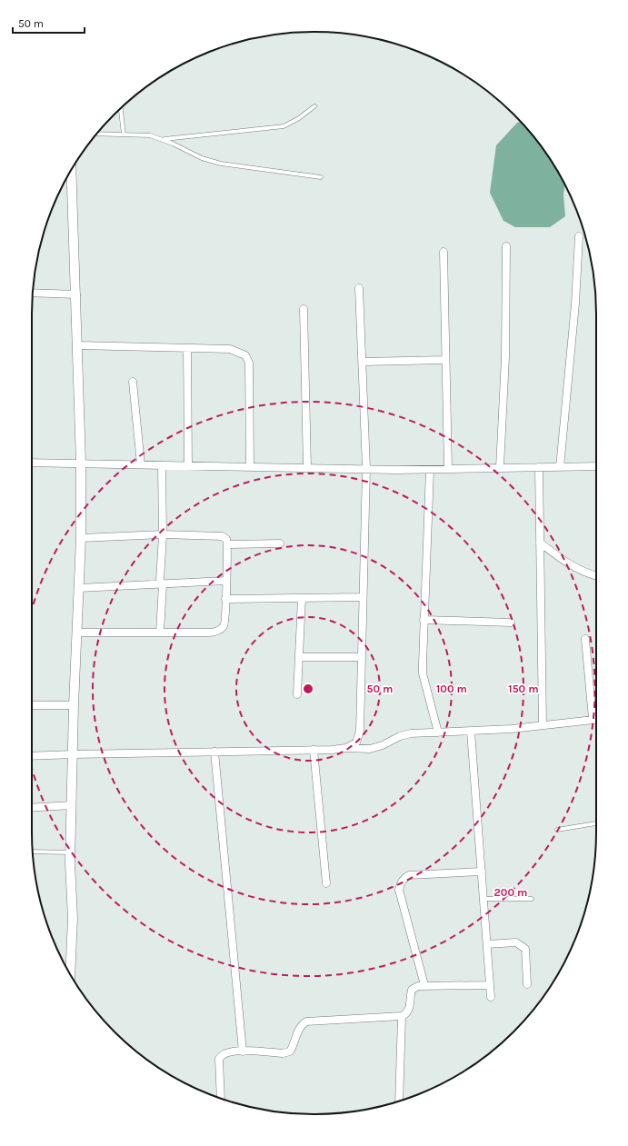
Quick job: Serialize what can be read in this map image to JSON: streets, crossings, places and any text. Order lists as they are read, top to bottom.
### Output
{
  "scale_bar": "50 m",
  "rings": [
    "50 m",
    "100 m",
    "150 m",
    "200 m"
  ]
}
